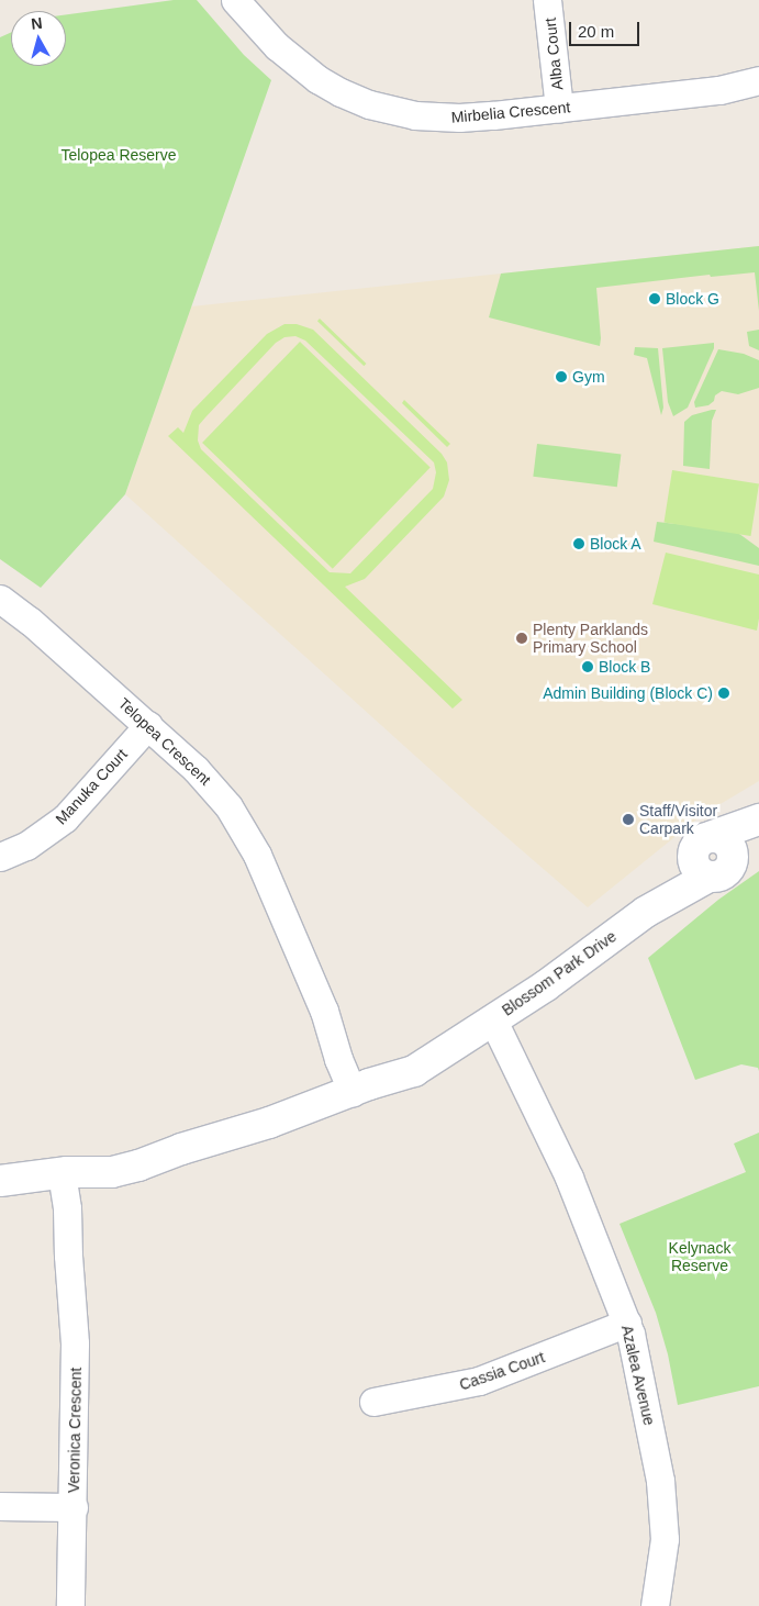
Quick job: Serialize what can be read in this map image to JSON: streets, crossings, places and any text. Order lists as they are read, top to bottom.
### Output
{
  "streets": {
    "street": [
      "Alba Court",
      "Mirbelia Crescent",
      "Telopea Crescent",
      "Manuka Court",
      "Blossom Park Drive",
      "Cassia Court",
      "Azalea Avenue",
      "Veronica Crescent"
    ]
  },
  "crossings": [
    ["Alba Court", "Mirbelia Crescent"],
    ["Telopea Crescent", "Manuka Court"],
    ["Telopea Crescent", "Blossom Park Drive"],
    ["Blossom Park Drive", "Azalea Avenue"],
    ["Blossom Park Drive", "Veronica Crescent"],
    ["Cassia Court", "Azalea Avenue"]
  ],
  "parks": ["Telopea Reserve", "Kelynack Reserve"],
  "places": [
    "Block G",
    "Gym",
    "Block A",
    "Plenty Parklands Primary School",
    "Block B",
    "Admin Building (Block C)",
    "Staff/Visitor Carpark"
  ],
  "scale_bar": "20 m",
  "north": "top"
}
